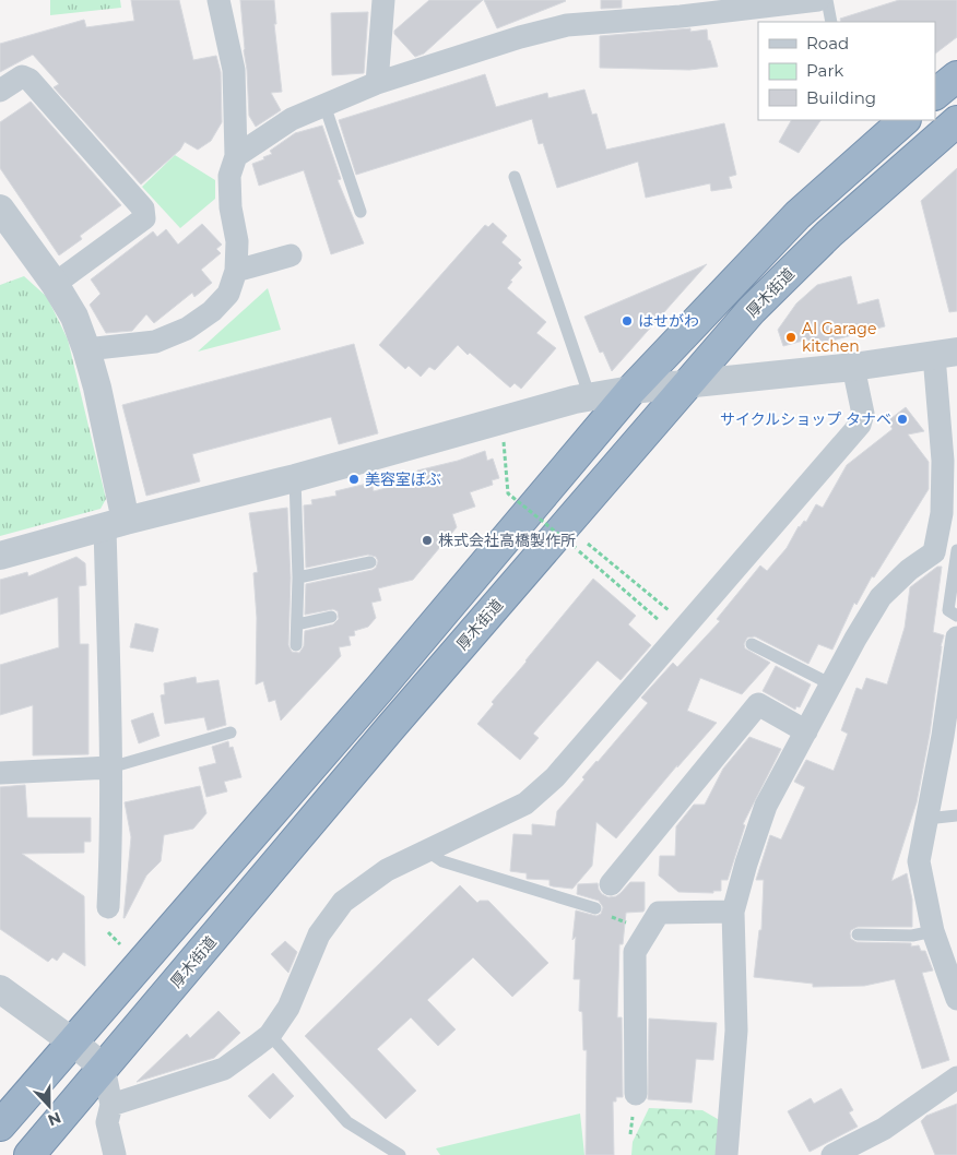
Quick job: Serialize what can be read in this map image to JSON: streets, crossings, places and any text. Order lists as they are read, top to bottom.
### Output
{
  "streets": {
    "highway": ["厚木街道"]
  },
  "places": [
    "はせがわ",
    "AI Garage kitchen",
    "サイクルショップ タナベ",
    "美容室ぼぶ",
    "株式会社高橋製作所"
  ],
  "legend": ["Road", "Park", "Building"],
  "north": "bottom"
}
